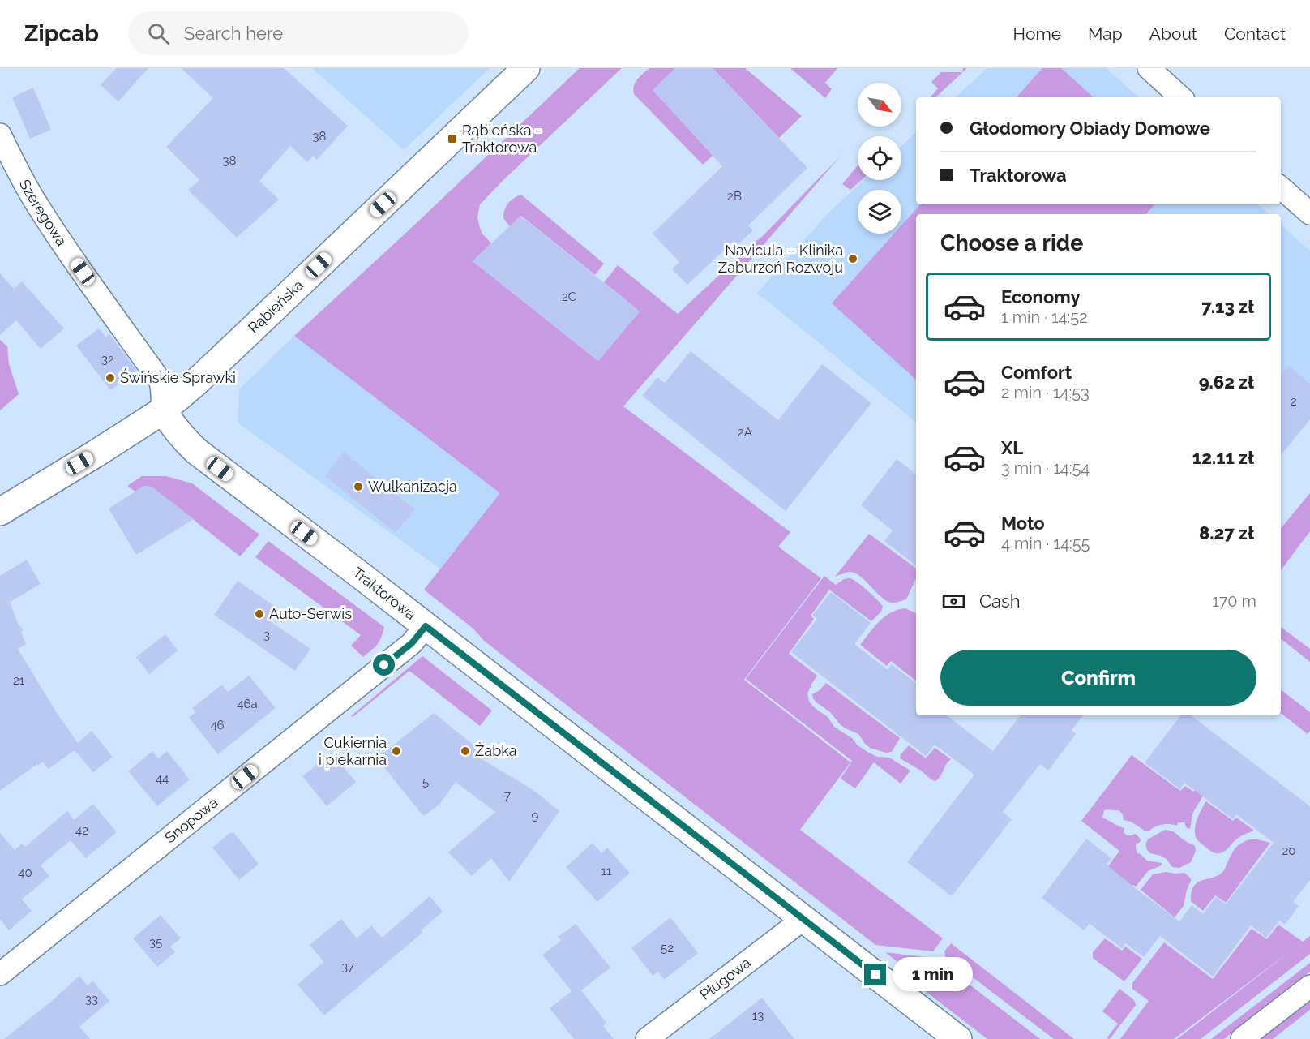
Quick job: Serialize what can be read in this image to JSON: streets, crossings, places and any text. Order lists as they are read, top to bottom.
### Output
{
  "streets": {
    "main road": ["Rąbieńska", "Traktorowa"],
    "street": ["Szeregowa", "Snopowa", "Pługowa"]
  },
  "crossings": [
    ["Szeregowa", "Rąbieńska"],
    ["Szeregowa", "Traktorowa"],
    ["Rąbieńska", "Traktorowa"],
    ["Traktorowa", "Snopowa"],
    ["Traktorowa", "Pługowa"]
  ],
  "places": {
    "transit": ["Rąbieńska - Traktorowa"],
    "other": [
      "Navicula – Klinika Zaburzeń Rozwoju",
      "Świńskie Sprawki",
      "Wulkanizacja",
      "Auto-Serwis",
      "Cukiernia i piekarnia",
      "Żabka"
    ]
  },
  "house_numbers": [
    "38",
    "38",
    "2B",
    "2C",
    "32",
    "2",
    "2A",
    "3",
    "21",
    "46a",
    "46",
    "44",
    "5",
    "7",
    "9",
    "42",
    "20",
    "11",
    "40",
    "35",
    "52",
    "37",
    "33",
    "13"
  ],
  "north": "bottom right",
  "page": {
    "header": "Zipcab",
    "search": "Search here",
    "nav": [
      "Home",
      "Map",
      "About",
      "Contact"
    ],
    "banner": ["Głodomory Obiady Domowe", "Traktorowa"],
    "heading": "Choose a ride",
    "list": [
      {
        "name": "Economy",
        "note": "1 min · 14:52",
        "value": "7.13 zł"
      },
      {
        "name": "Comfort",
        "note": "2 min · 14:53",
        "value": "9.62 zł"
      },
      {
        "name": "XL",
        "note": "3 min · 14:54",
        "value": "12.11 zł"
      },
      {
        "name": "Moto",
        "note": "4 min · 14:55",
        "value": "8.27 zł"
      }
    ],
    "pay": ["Cash", "170 m"],
    "buttons": "Confirm",
    "bubble": "1 min"
  }
}
